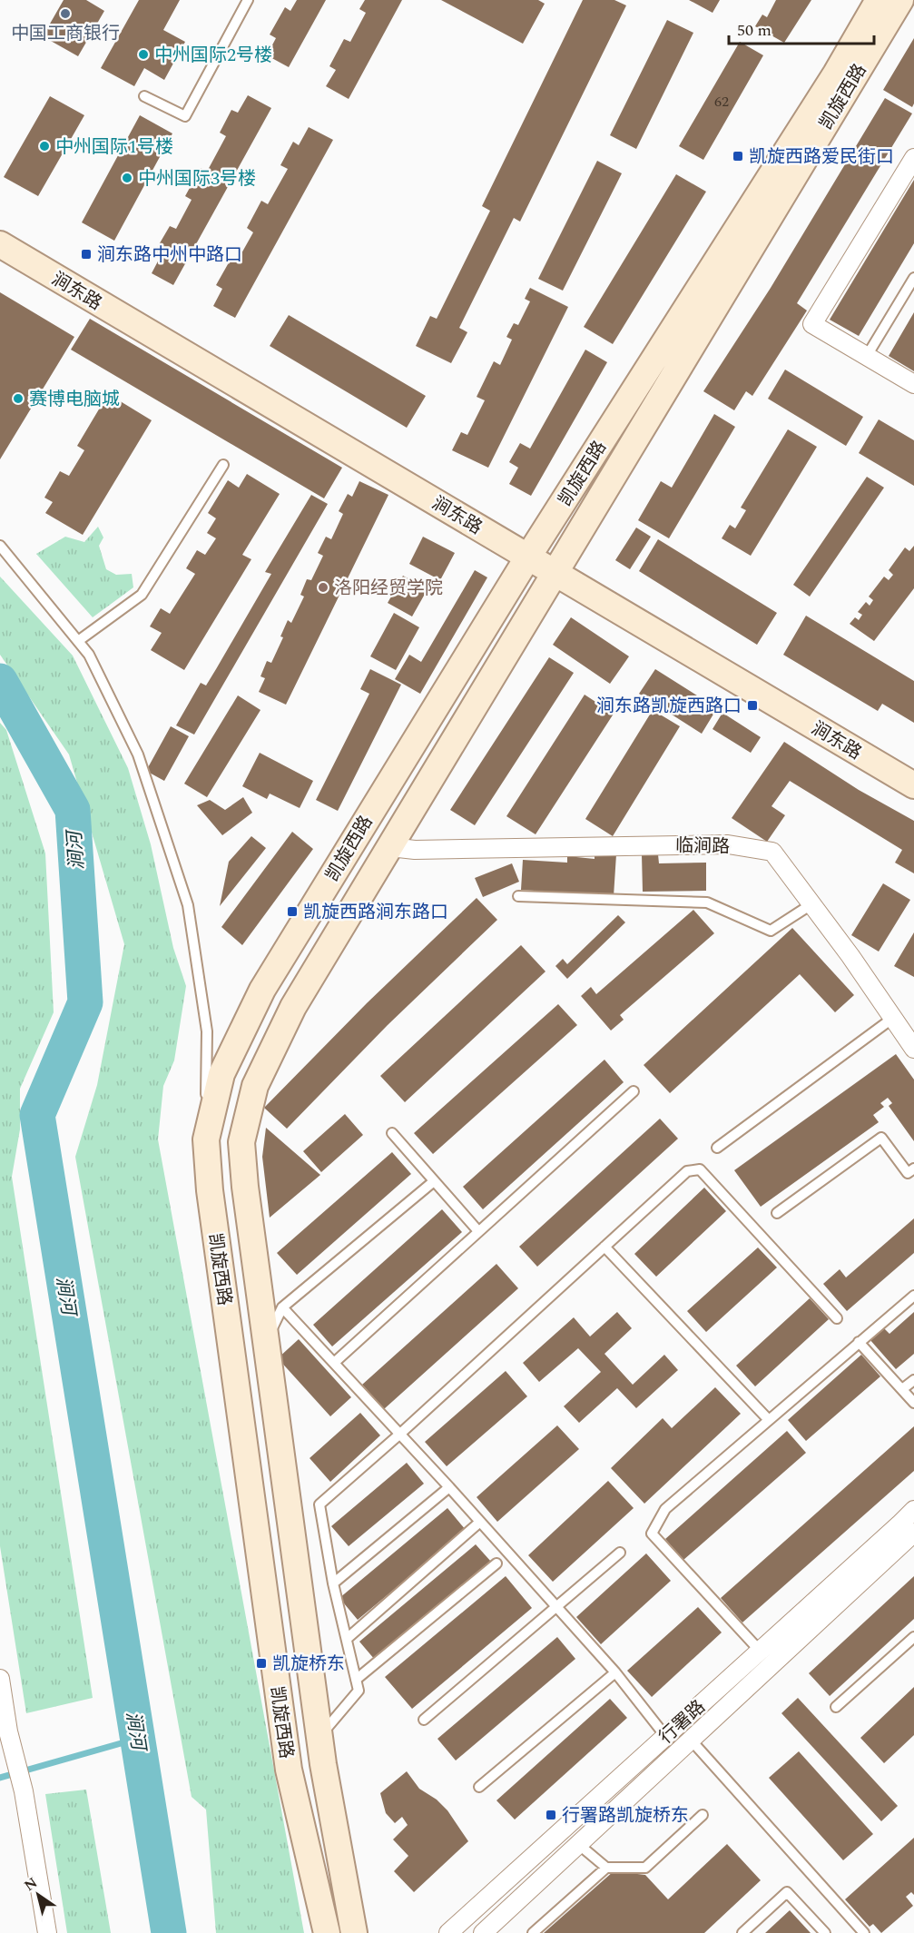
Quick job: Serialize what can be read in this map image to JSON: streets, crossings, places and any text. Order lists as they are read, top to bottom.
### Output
{
  "streets": {
    "main road": ["凯旋西路", "涧东路"],
    "street": ["临涧路", "行署路"]
  },
  "crossings": [
    ["凯旋西路", "涧东路"],
    ["凯旋西路", "临涧路"]
  ],
  "water": ["涧河"],
  "places": {
    "other": [
      "中国工商银行",
      "中州国际2号楼",
      "中州国际1号楼",
      "中州国际3号楼",
      "赛博电脑城",
      "洛阳经贸学院"
    ],
    "transit": [
      "凯旋西路爱民街口",
      "涧东路中州中路口",
      "涧东路凯旋西路口",
      "凯旋西路涧东路口",
      "凯旋桥东",
      "行署路凯旋桥东"
    ]
  },
  "house_numbers": ["62"],
  "scale_bar": "50 m",
  "north": "top left"
}
